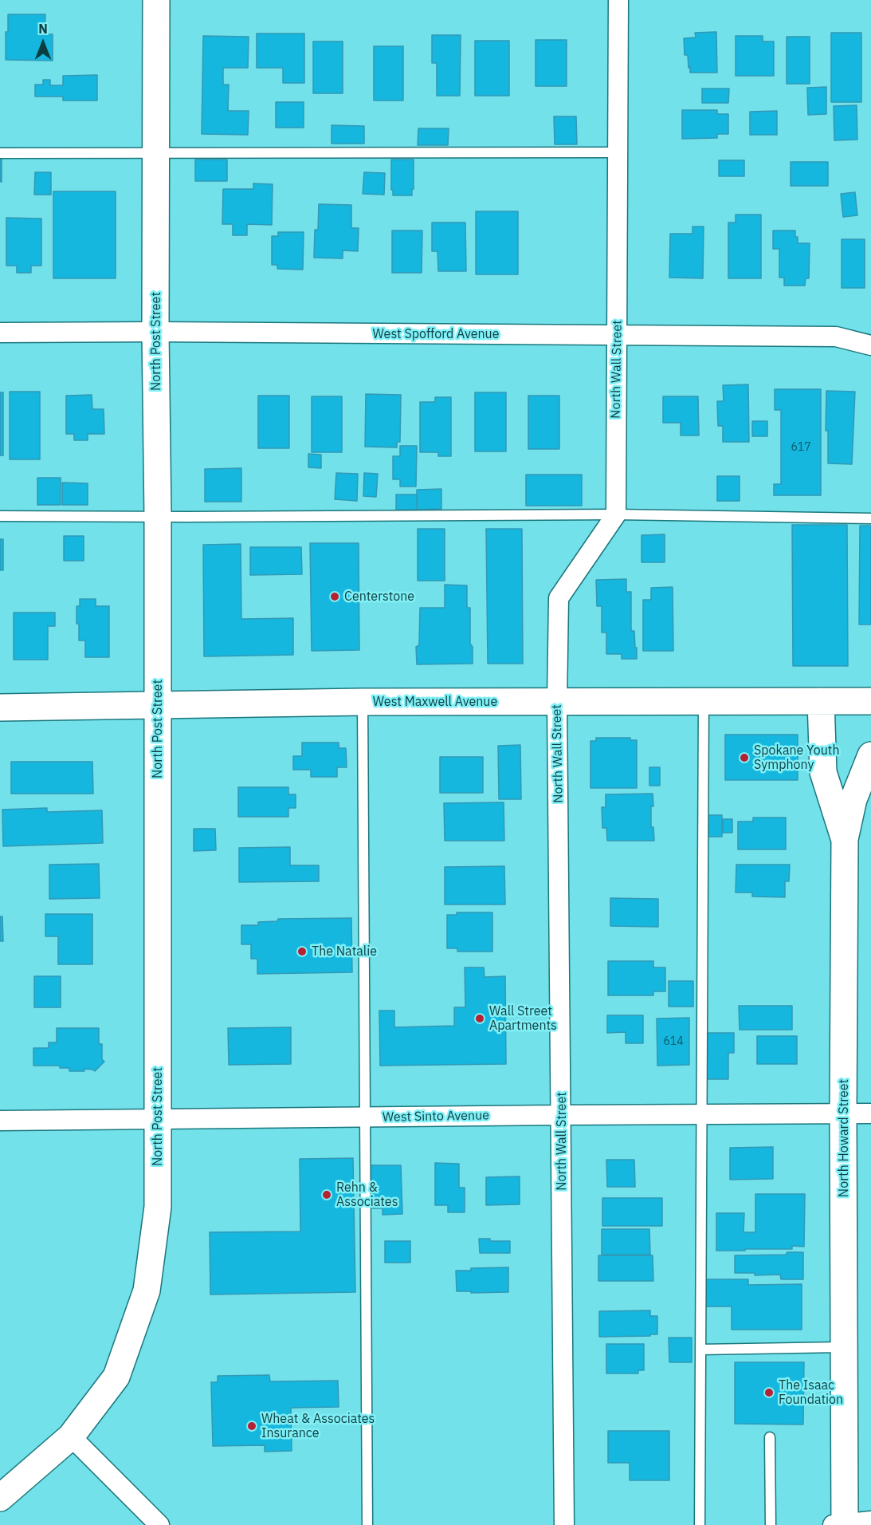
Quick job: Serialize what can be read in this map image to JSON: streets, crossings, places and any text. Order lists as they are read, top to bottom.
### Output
{
  "streets": {
    "street": [
      "West Spofford Avenue",
      "North Post Street",
      "North Wall Street",
      "West Maxwell Avenue",
      "West Sinto Avenue",
      "North Howard Street"
    ]
  },
  "crossings": [
    ["West Spofford Avenue", "North Post Street"],
    ["West Spofford Avenue", "North Wall Street"],
    ["North Post Street", "West Maxwell Avenue"],
    ["North Post Street", "West Sinto Avenue"],
    ["North Wall Street", "West Maxwell Avenue"],
    ["North Wall Street", "West Sinto Avenue"],
    ["West Sinto Avenue", "North Howard Street"]
  ],
  "places": [
    "Centerstone",
    "Spokane Youth Symphony",
    "The Natalie",
    "Wall Street Apartments",
    "Rehn & Associates",
    "The Isaac Foundation",
    "Wheat & Associates Insurance"
  ],
  "house_numbers": ["617", "614"],
  "north": "top"
}
